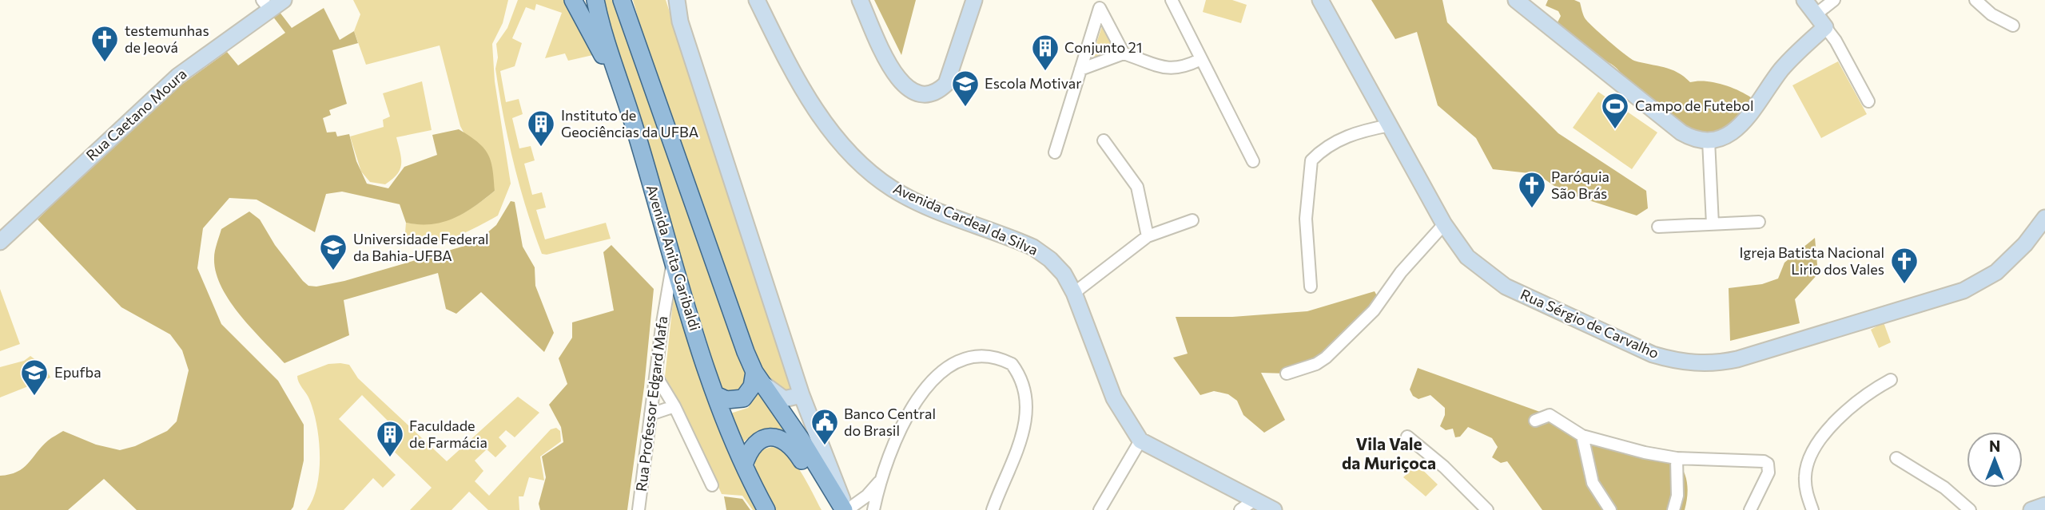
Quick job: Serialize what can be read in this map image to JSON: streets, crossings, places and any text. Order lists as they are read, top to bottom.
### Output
{
  "streets": {
    "main road": ["Avenida Anita Garibaldi"],
    "street": [
      "Rua Caetano Moura",
      "Avenida Cardeal da Silva",
      "Rua Sérgio de Carvalho",
      "Rua Professor Edgard Mafa"
    ]
  },
  "crossings": [
    ["Avenida Anita Garibaldi", "Rua Professor Edgard Mafa"]
  ],
  "districts": ["Vila Vale da Muriçoca"],
  "places": {
    "church": ["testemunhas de Jeová", "Paróquia São Brás", "Igreja Batista Nacional Lirio dos Vales"],
    "building": ["Conjunto 21", "Instituto de Geociências da UFBA", "Faculdade de Farmácia"],
    "school or university": ["Escola Motivar", "Universidade Federal da Bahia-UFBA", "Epufba"],
    "sports": ["Campo de Futebol"],
    "public building": ["Banco Central do Brasil"]
  },
  "north": "top"
}
